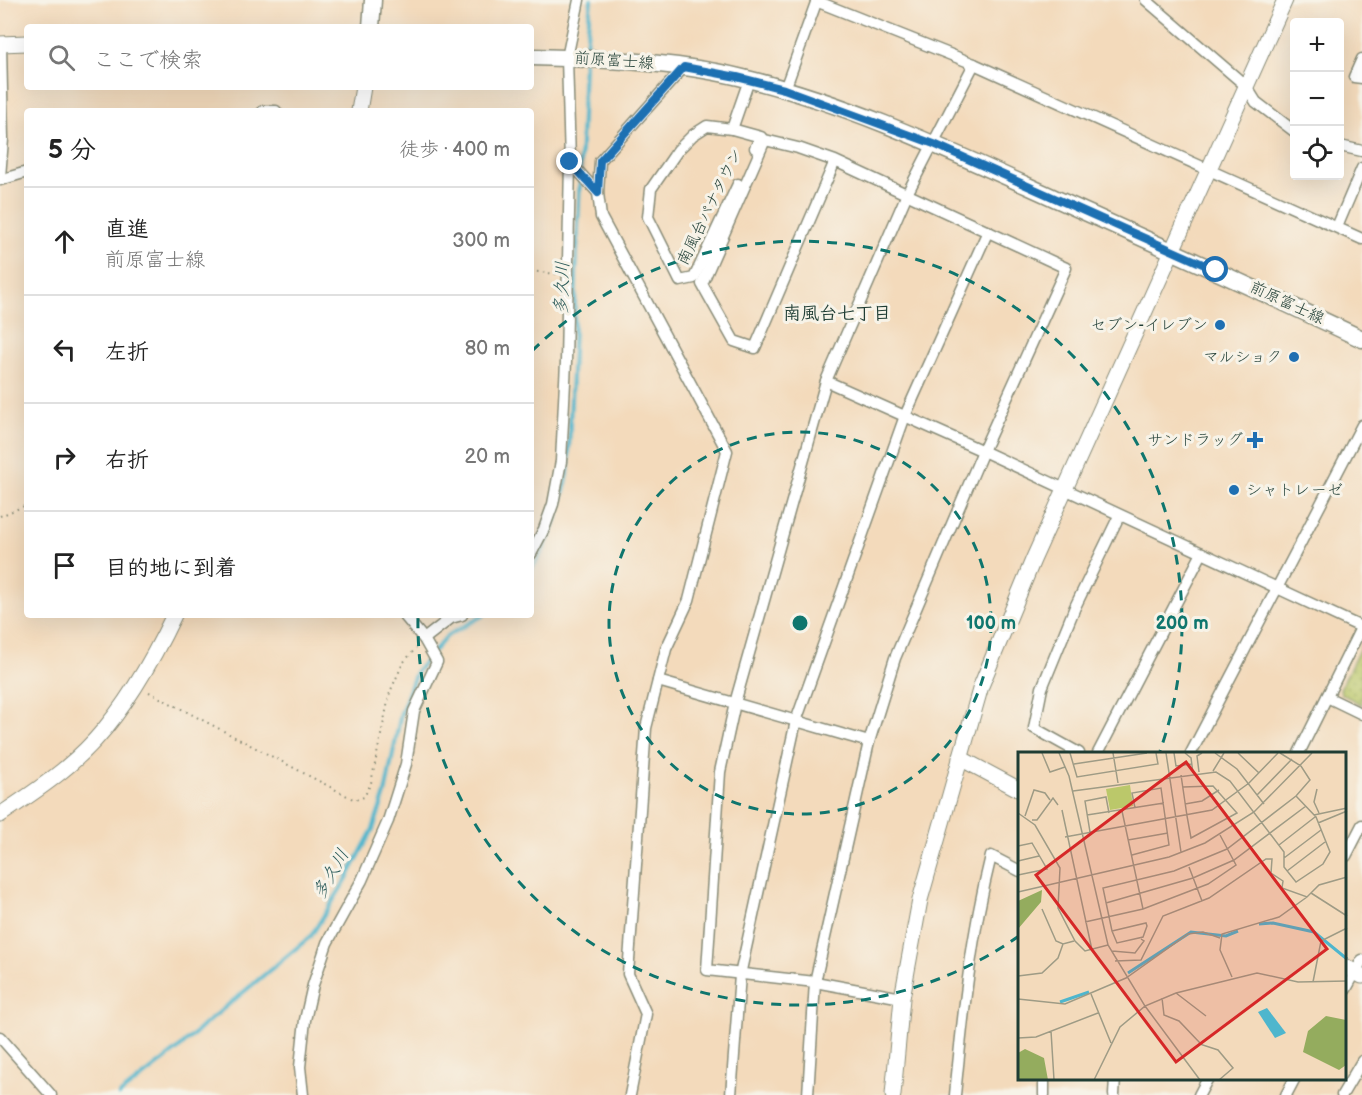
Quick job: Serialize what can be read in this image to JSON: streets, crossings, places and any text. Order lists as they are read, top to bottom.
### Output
{
  "streets": {
    "main road": ["前原富士線"],
    "street": ["南風台パナタウン"]
  },
  "crossings": [
    ["前原富士線", "南風台パナタウン"]
  ],
  "districts": ["南風台七丁目"],
  "water": ["多久川"],
  "places": {
    "other": ["セブン-イレブン", "マルショク", "シャトレーゼ"],
    "health": ["サンドラッグ"]
  },
  "page": {
    "map_buttons": ["+", "−"],
    "search": "ここで検索",
    "heading": ["5 分", "徒歩 · 400 m"],
    "list": [
      ["直進", "前原富士線", "300 m"],
      ["左折", "80 m"],
      ["右折", "20 m"],
      "目的地に到着"
    ]
  },
  "rings": ["100 m", "200 m"]
}
